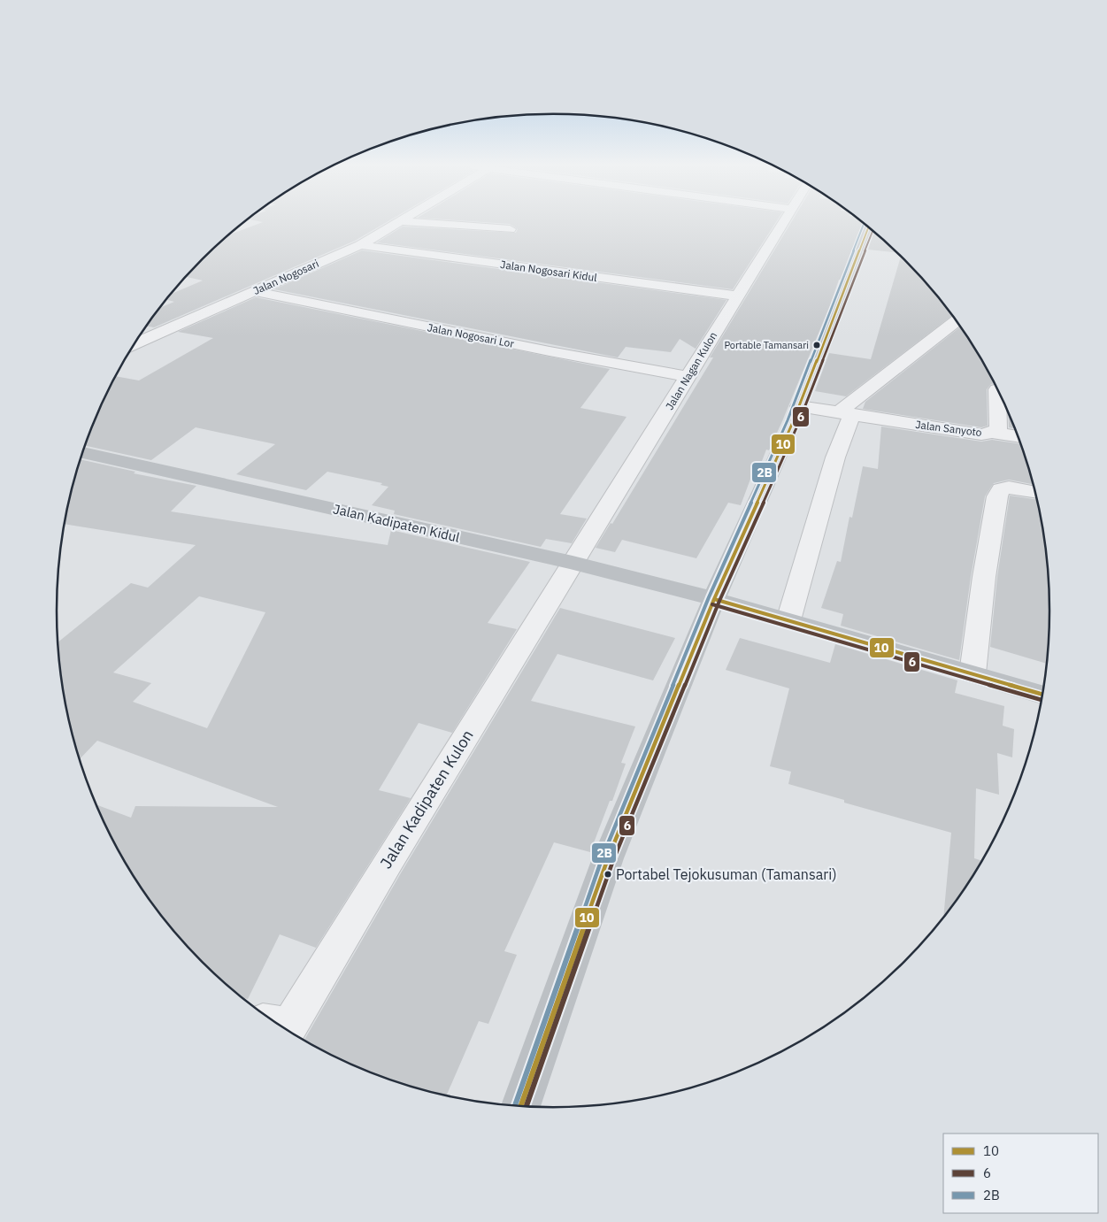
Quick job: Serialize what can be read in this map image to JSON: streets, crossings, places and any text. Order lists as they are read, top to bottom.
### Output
{
  "streets": {
    "main road": ["Jalan Kadipaten Kidul"],
    "street": [
      "Jalan Nogosari Kidul",
      "Jalan Nogosari",
      "Jalan Nogosari Lor",
      "Jalan Nagan Kulon",
      "Jalan Sanyoto",
      "Jalan Kadipaten Kulon"
    ]
  },
  "crossings": [
    ["Jalan Nogosari Kidul", "Jalan Nogosari"],
    ["Jalan Nogosari Kidul", "Jalan Nagan Kulon"],
    ["Jalan Nogosari", "Jalan Nogosari Lor"],
    ["Jalan Nogosari Lor", "Jalan Nagan Kulon"],
    ["Jalan Nagan Kulon", "Jalan Kadipaten Kidul"],
    ["Jalan Nagan Kulon", "Jalan Kadipaten Kulon"],
    ["Jalan Kadipaten Kidul", "Jalan Kadipaten Kulon"]
  ],
  "places": ["Portable Tamansari", "Portabel Tejokusuman (Tamansari)"],
  "lines": ["transit line 2B", "transit line 10", "transit line 6"],
  "legend": ["10", "6", "2B"]
}
